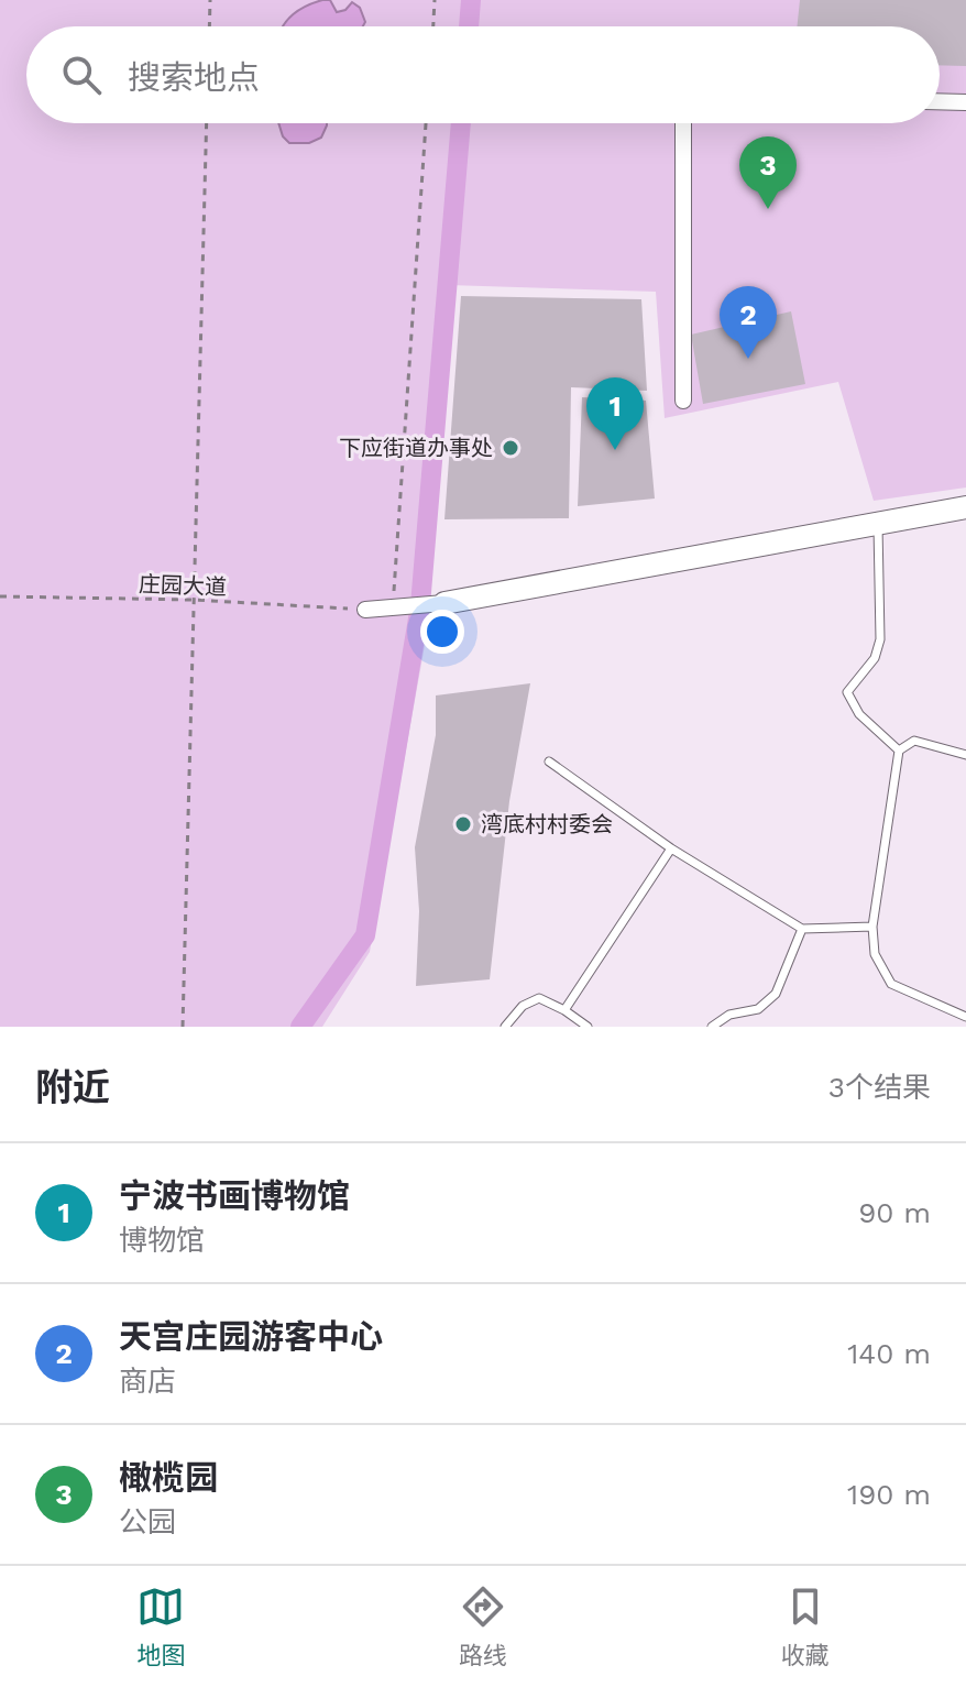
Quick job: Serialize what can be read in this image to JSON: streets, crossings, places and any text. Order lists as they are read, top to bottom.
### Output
{
  "streets": {
    "path": ["庄园大道"]
  },
  "places": ["下应街道办事处", "湾底村村委会"],
  "page": {
    "search": "搜索地点",
    "pins": ["3", "2", "1"],
    "heading": ["附近", "3个结果"],
    "list": [
      {
        "mark": "1",
        "name": "宁波书画博物馆",
        "note": "博物馆",
        "value": "90 m"
      },
      {
        "mark": "2",
        "name": "天宫庄园游客中心",
        "note": "商店",
        "value": "140 m"
      },
      {
        "mark": "3",
        "name": "橄榄园",
        "note": "公园",
        "value": "190 m"
      }
    ],
    "nav": ["地图", "路线", "收藏"]
  }
}
